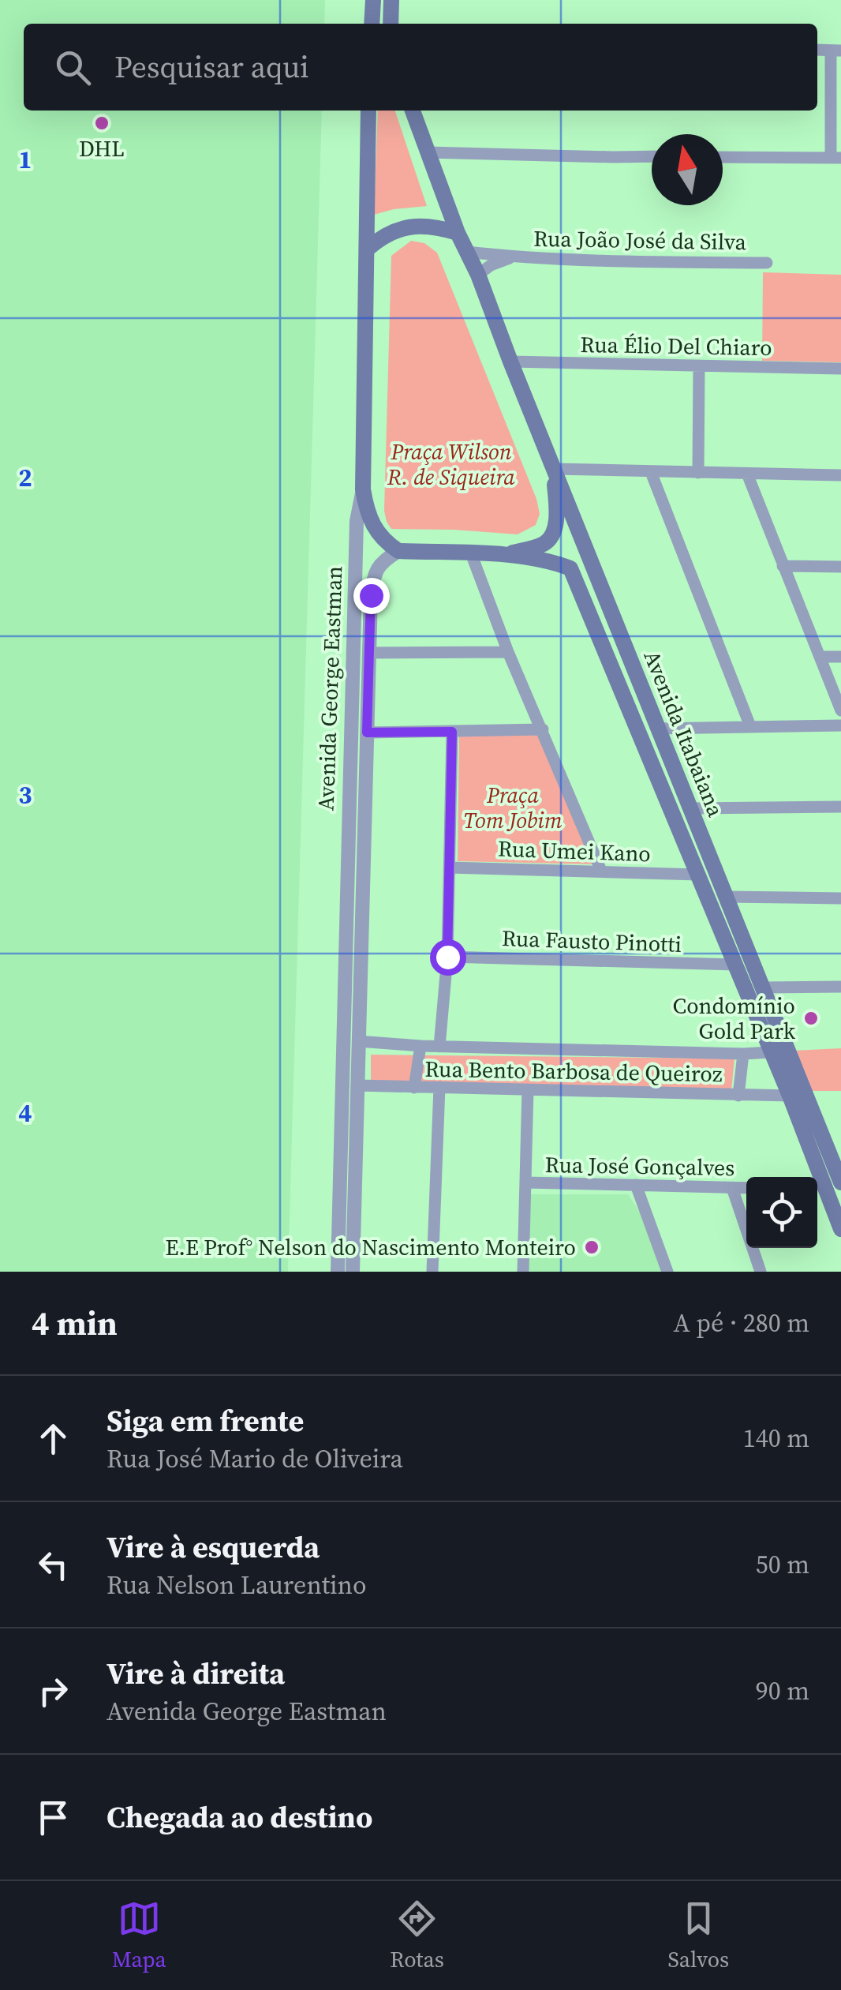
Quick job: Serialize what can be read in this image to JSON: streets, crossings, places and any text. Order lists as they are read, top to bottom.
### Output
{
  "streets": {
    "main road": ["Avenida George Eastman", "Avenida Itabaiana"],
    "street": [
      "Rua João José da Silva",
      "Rua Élio Del Chiaro",
      "Rua Umei Kano",
      "Rua Fausto Pinotti",
      "Rua Bento Barbosa de Queiroz",
      "Rua José Gonçalves"
    ]
  },
  "crossings": [
    ["Rua João José da Silva", "Avenida Itabaiana"],
    ["Rua Élio Del Chiaro", "Avenida Itabaiana"],
    ["Avenida George Eastman", "Rua Bento Barbosa de Queiroz"],
    ["Avenida Itabaiana", "Rua Umei Kano"],
    ["Avenida Itabaiana", "Rua Fausto Pinotti"],
    ["Avenida Itabaiana", "Rua Bento Barbosa de Queiroz"]
  ],
  "parks": ["Praça Wilson R. de Siqueira", "Praça Tom Jobim"],
  "places": ["DHL", "Condomínio Gold Park", "E.E Prof° Nelson do Nascimento Monteiro"],
  "north": "top",
  "page": {
    "search": "Pesquisar aqui",
    "heading": ["4 min", "A pé · 280 m"],
    "list": [
      ["Siga em frente", "Rua José Mario de Oliveira", "140 m"],
      ["Vire à esquerda", "Rua Nelson Laurentino", "50 m"],
      ["Vire à direita", "Avenida George Eastman", "90 m"],
      "Chegada ao destino"
    ],
    "nav": ["Mapa", "Rotas", "Salvos"]
  },
  "grid": {
    "rows": [
      "1",
      "2",
      "3",
      "4"
    ]
  }
}
